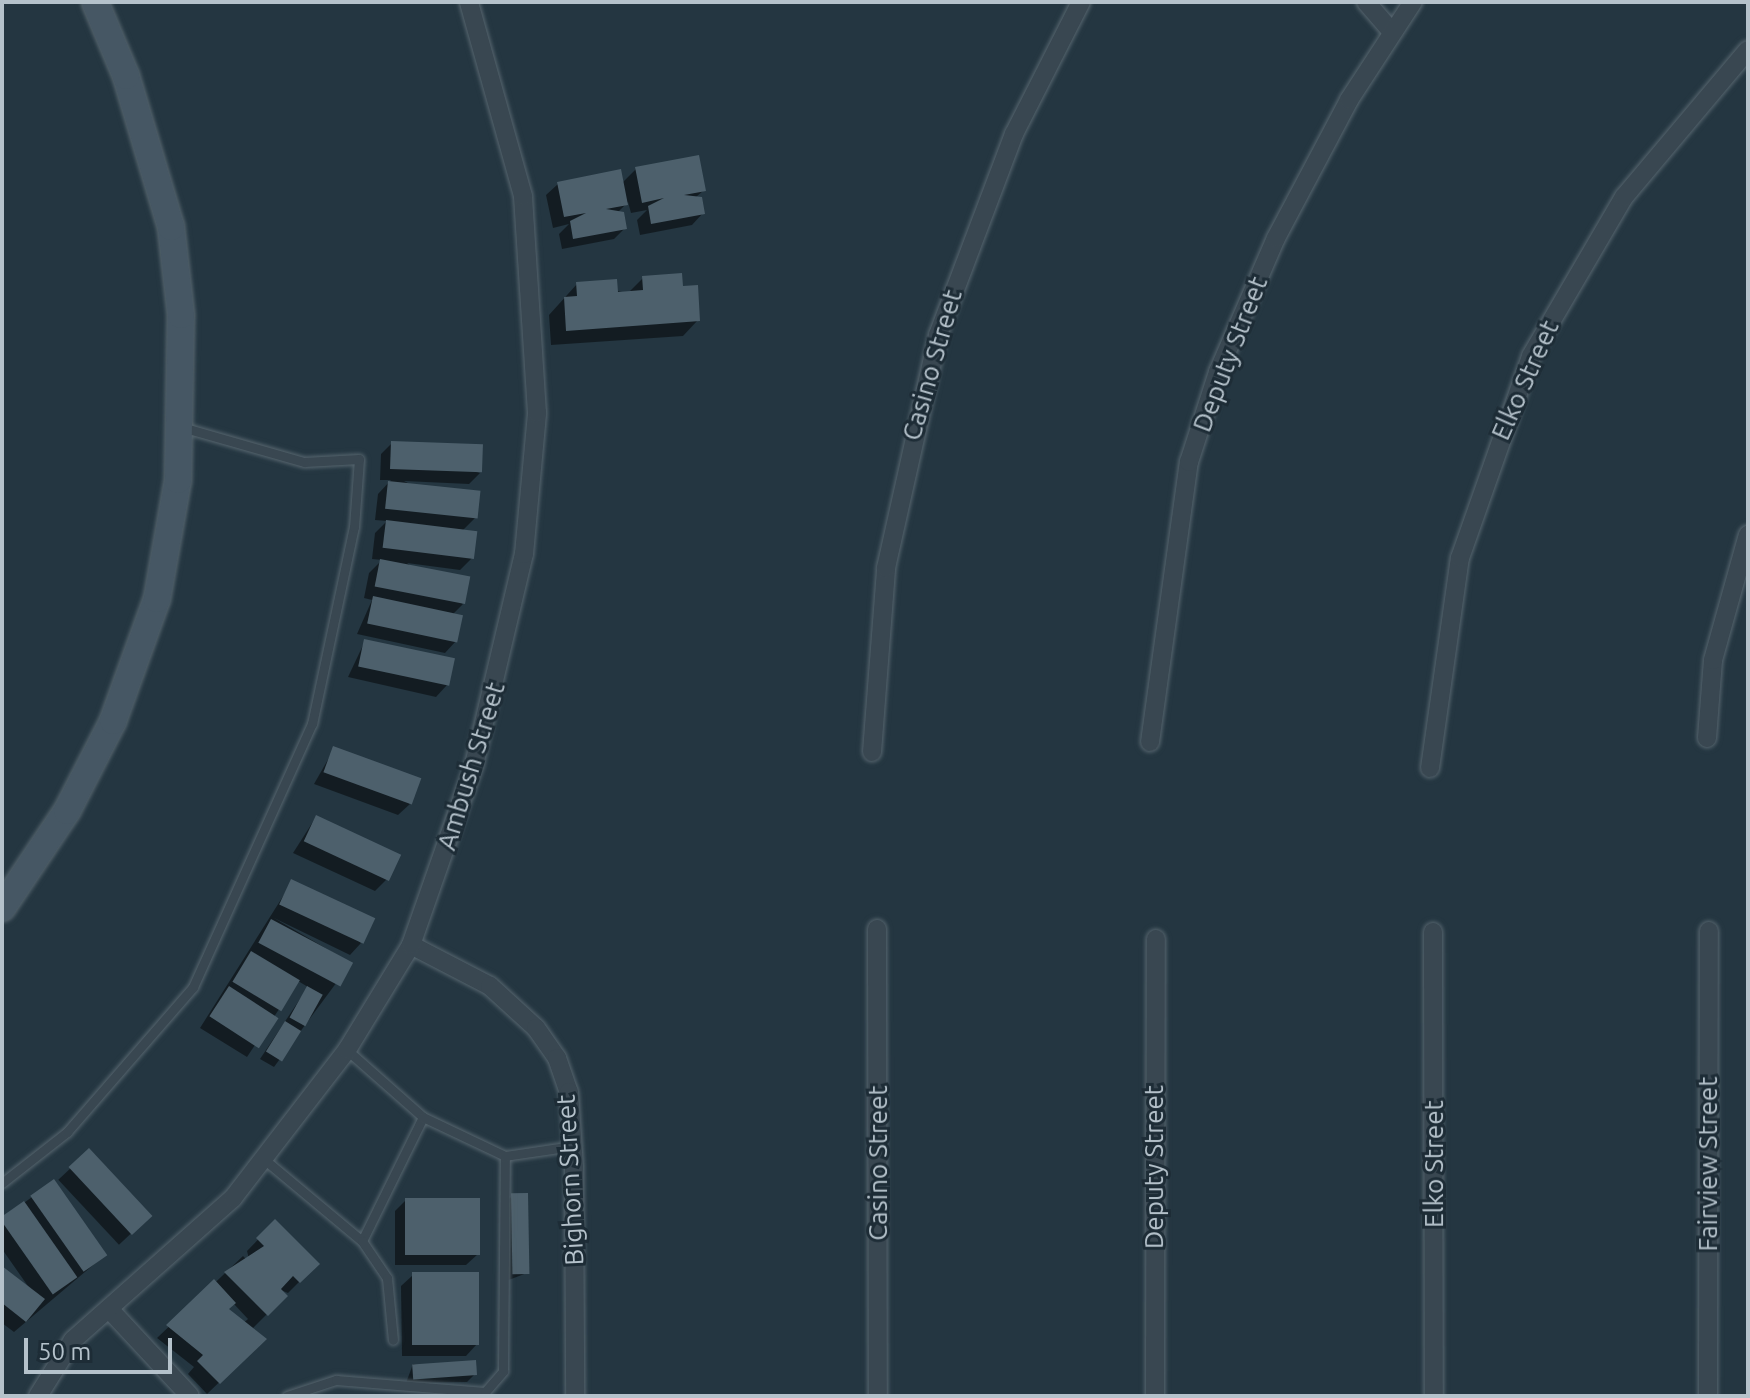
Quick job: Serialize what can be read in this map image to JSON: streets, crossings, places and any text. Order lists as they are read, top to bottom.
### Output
{
  "streets": {
    "street": [
      "Deputy Street",
      "Casino Street",
      "Elko Street",
      "Ambush Street",
      "Fairview Street",
      "Bighorn Street"
    ]
  },
  "crossings": [
    ["Ambush Street", "Bighorn Street"]
  ],
  "scale_bar": "50 m"
}
